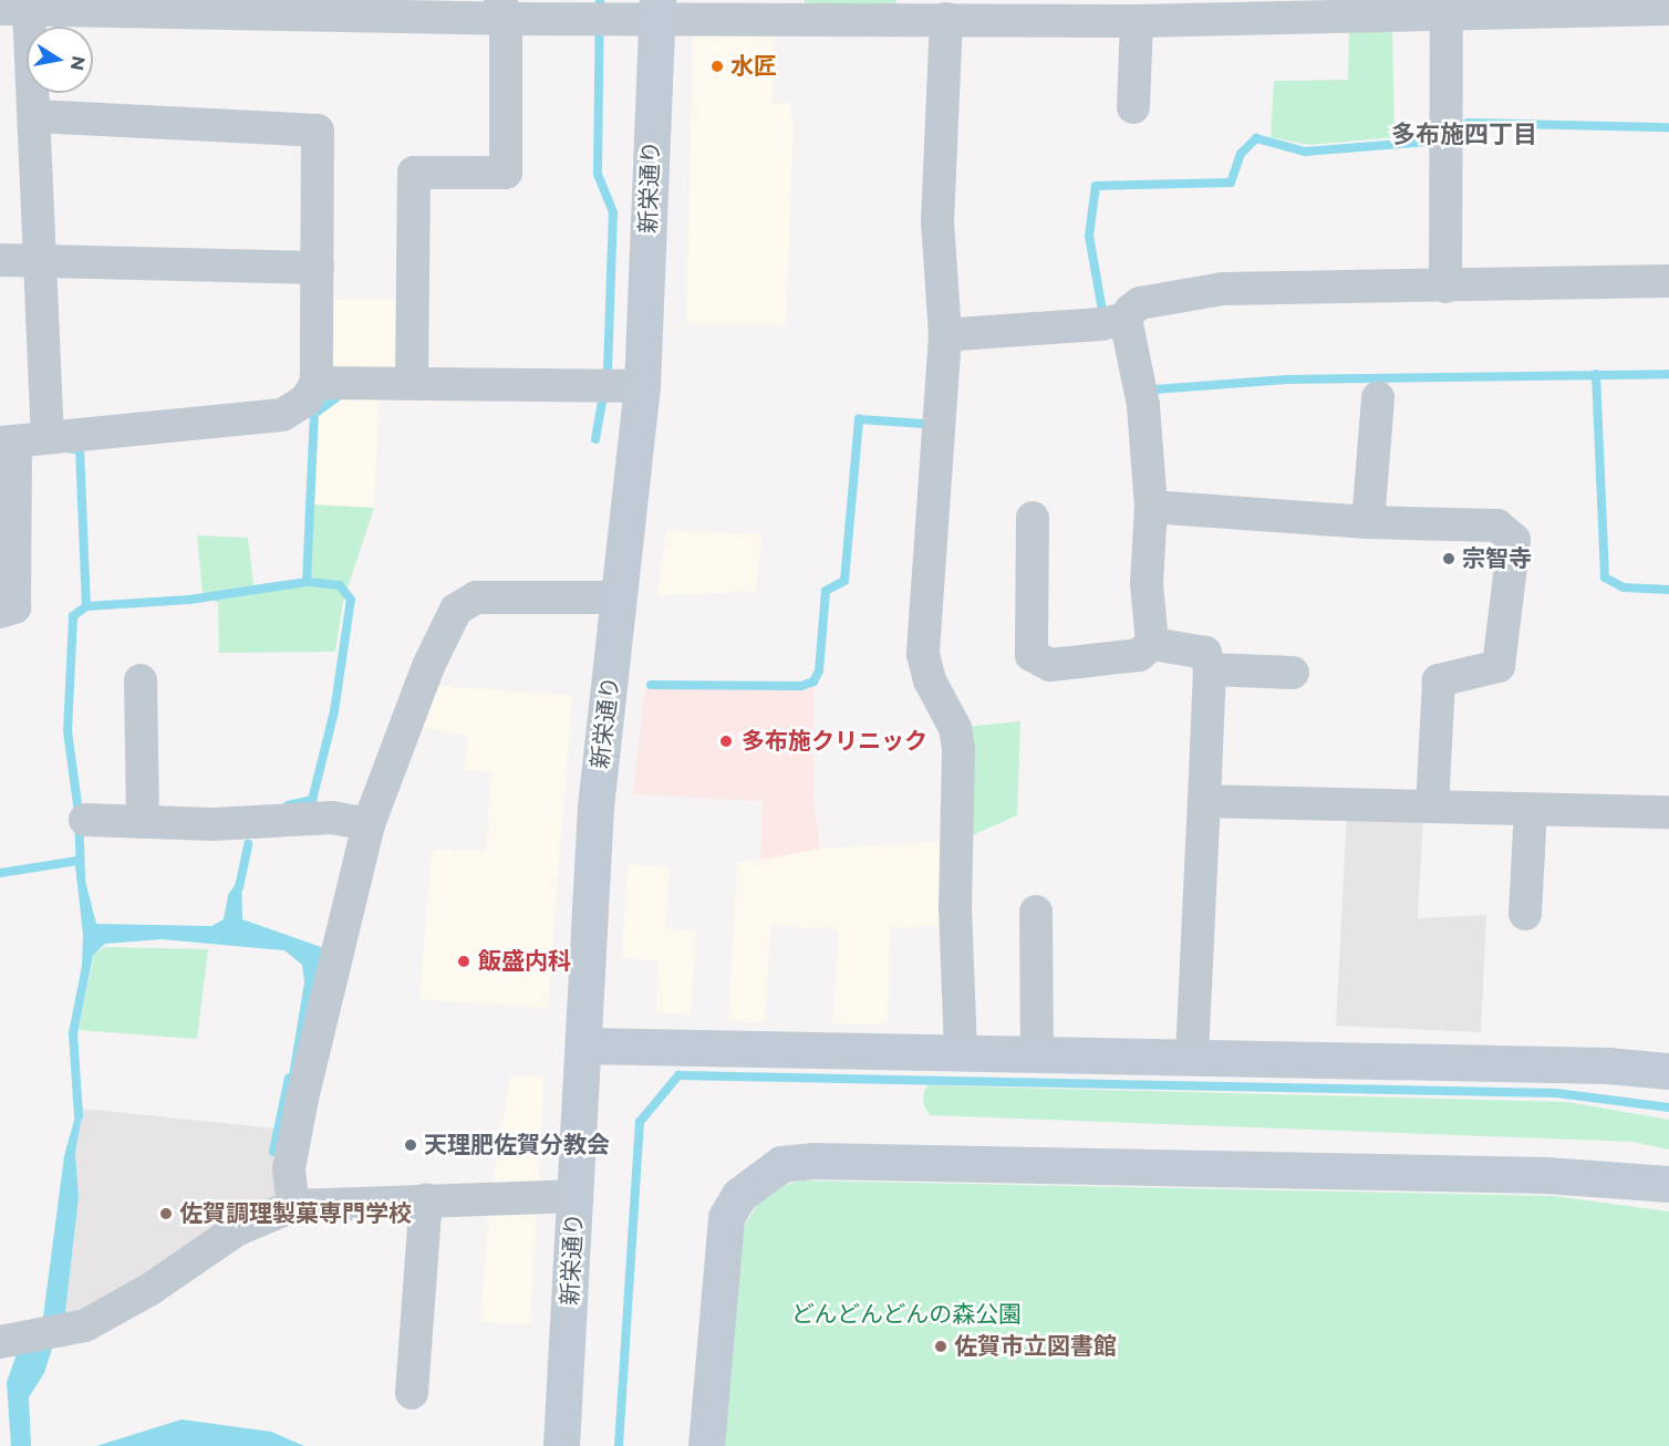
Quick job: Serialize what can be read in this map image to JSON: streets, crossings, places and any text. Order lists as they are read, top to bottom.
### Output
{
  "streets": {
    "street": ["新栄通り"]
  },
  "districts": ["多布施四丁目"],
  "parks": ["どんどんどんの森公園"],
  "places": [
    "水匠",
    "宗智寺",
    "多布施クリニック",
    "飯盛内科",
    "天理肥佐賀分教会",
    "佐賀調理製菓専門学校",
    "佐賀市立図書館"
  ],
  "north": "right"
}
